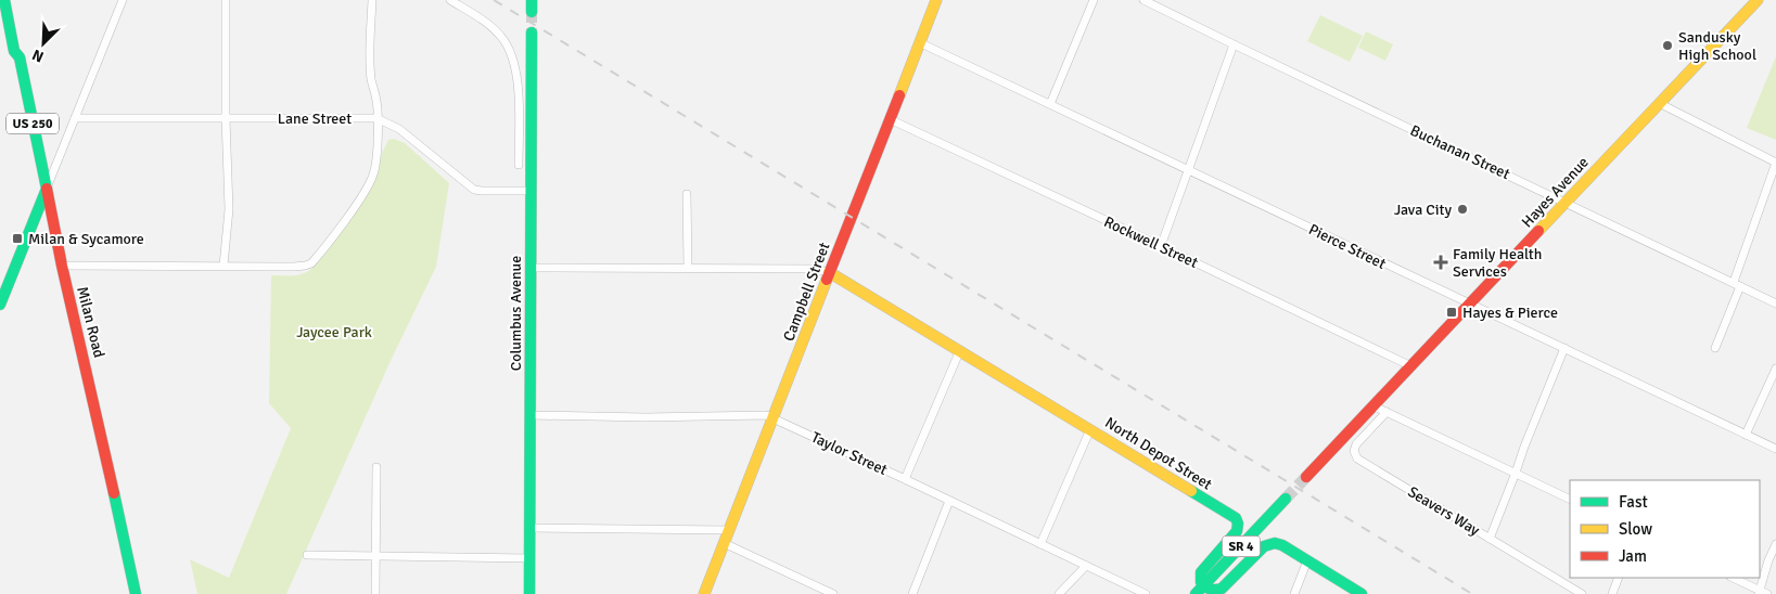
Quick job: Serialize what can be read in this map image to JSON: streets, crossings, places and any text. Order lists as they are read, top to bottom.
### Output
{
  "streets": {
    "street": [
      "Lane Street",
      "US 250",
      "Buchanan Street",
      "Hayes Avenue",
      "Rockwell Street",
      "Pierce Street",
      "Campbell Street",
      "Columbus Avenue",
      "Milan Road",
      "Taylor Street",
      "North Depot Street",
      "Seavers Way",
      "SR 4"
    ]
  },
  "crossings": [
    ["Lane Street", "Columbus Avenue"],
    ["Buchanan Street", "Hayes Avenue"],
    ["Hayes Avenue", "Rockwell Street"],
    ["Hayes Avenue", "Pierce Street"],
    ["Rockwell Street", "Campbell Street"],
    ["Pierce Street", "Campbell Street"],
    ["Campbell Street", "Taylor Street"],
    ["Campbell Street", "North Depot Street"],
    ["Columbus Avenue", "Taylor Street"],
    ["North Depot Street", "SR 4"]
  ],
  "parks": ["Jaycee Park"],
  "places": {
    "other": ["Sandusky High School", "Java City"],
    "transit": ["Milan & Sycamore", "Hayes & Pierce"],
    "health": ["Family Health Services"]
  },
  "legend": ["Fast", "Slow", "Jam"],
  "north": "bottom left"
}
